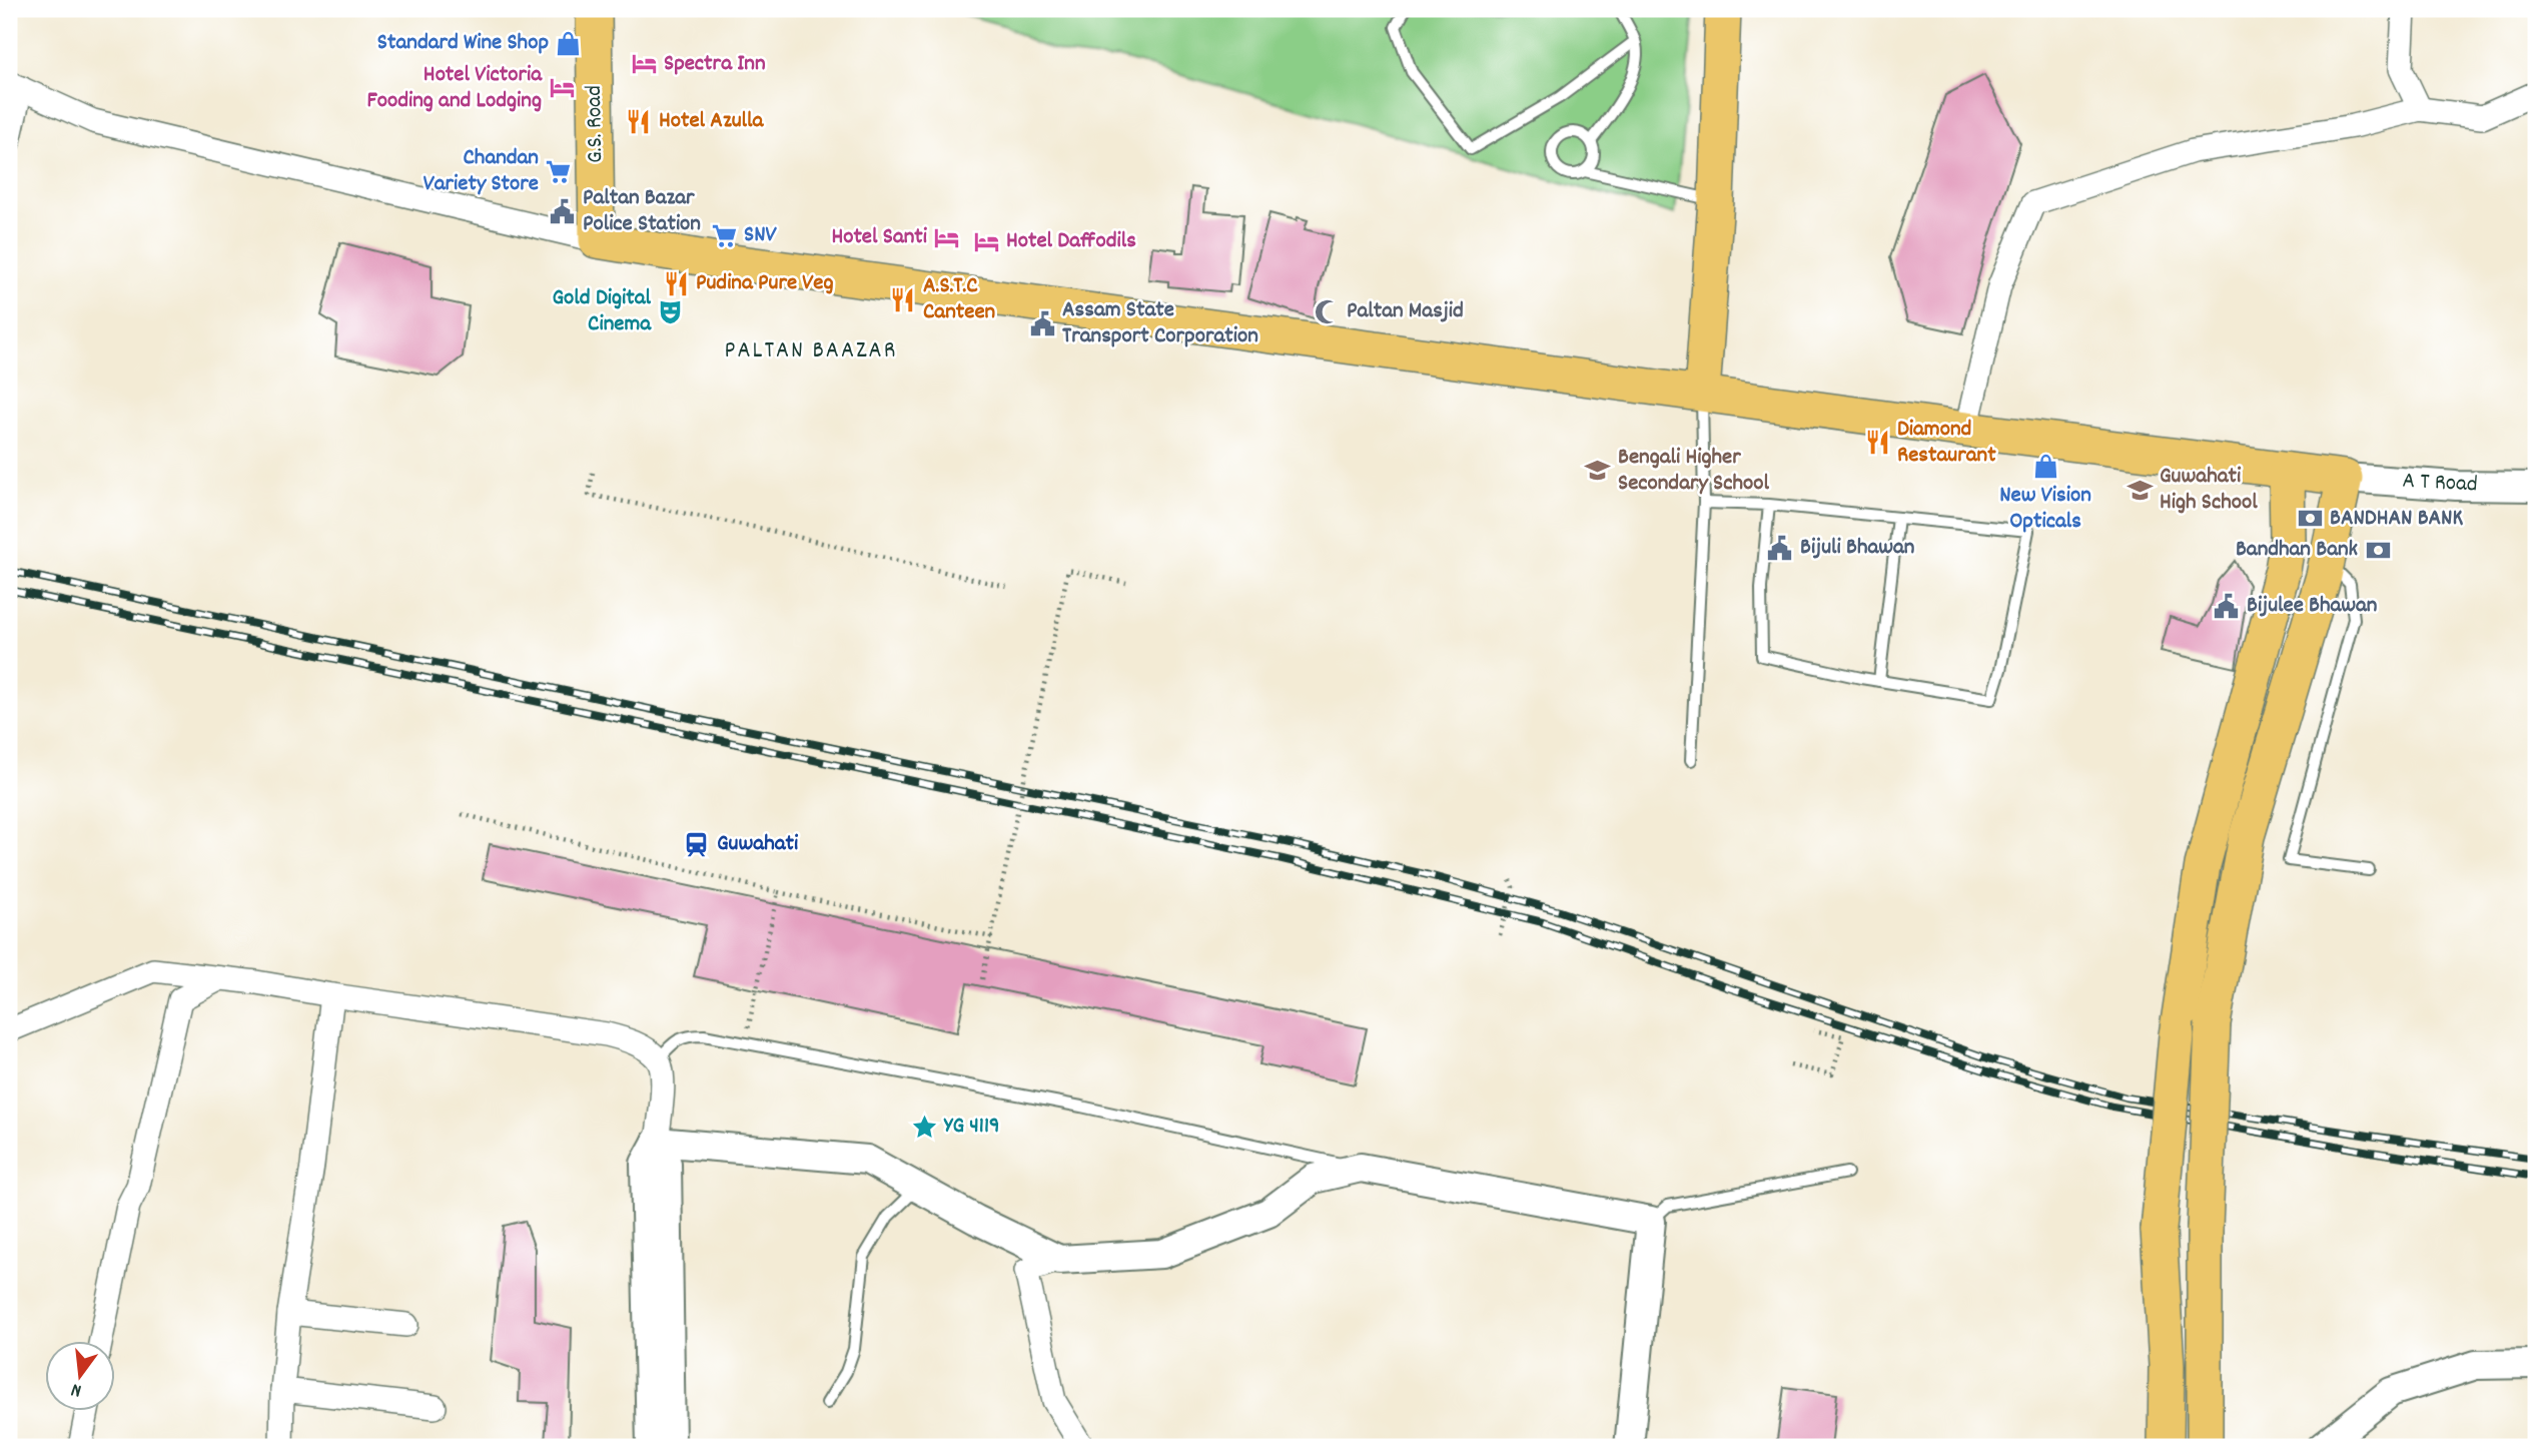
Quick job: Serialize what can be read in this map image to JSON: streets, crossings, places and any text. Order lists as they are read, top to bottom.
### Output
{
  "streets": {
    "main road": ["G.S. Road"],
    "street": ["A T Road"]
  },
  "districts": ["PALTAN BAAZAR"],
  "places": {
    "shop": ["Standard Wine Shop", "New Vision Opticals"],
    "hotel": [
      "Spectra Inn",
      "Hotel Victoria Fooding and Lodging",
      "Hotel Santi",
      "Hotel Daffodils"
    ],
    "restaurant": [
      "Hotel Azulla",
      "Pudina Pure Veg",
      "A.S.T.C Canteen",
      "Diamond Restaurant"
    ],
    "supermarket": ["Chandan Variety Store", "SNV"],
    "public building": [
      "Paltan Bazar Police Station",
      "Assam State Transport Corporation",
      "Bijuli Bhawan",
      "Bijulee Bhawan"
    ],
    "theatre": ["Gold Digital Cinema"],
    "mosque": ["Paltan Masjid"],
    "school or university": ["Bengali Higher Secondary School", "Guwahati High School"],
    "bank": ["BANDHAN BANK", "Bandhan Bank"],
    "station": ["Guwahati"],
    "place": ["YG 4119"]
  },
  "north": "bottom"
}
